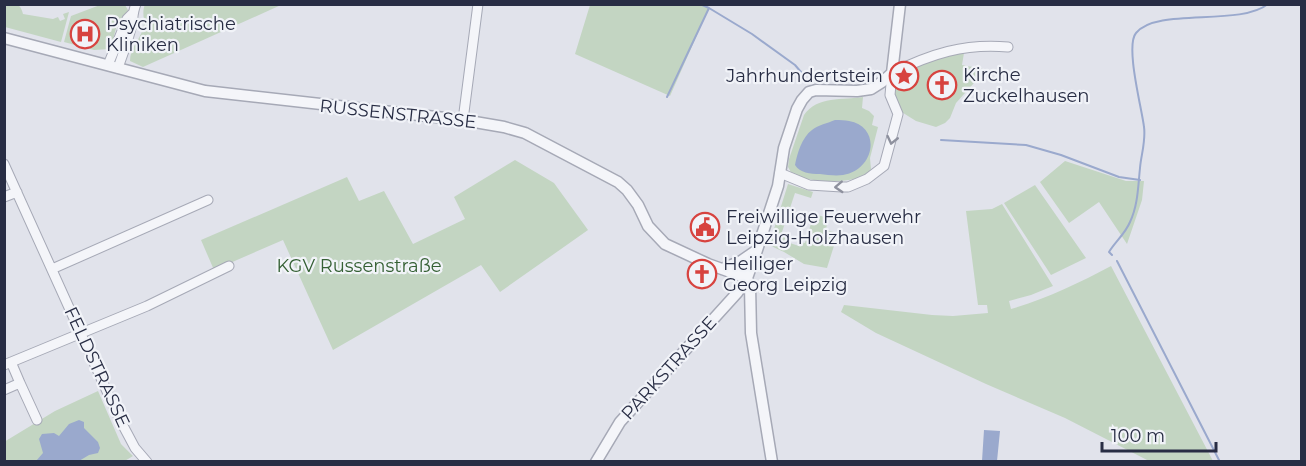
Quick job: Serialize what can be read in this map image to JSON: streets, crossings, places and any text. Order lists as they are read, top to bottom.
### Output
{
  "streets": {
    "street": ["RUSSENSTRASSE", "FELDSTRASSE", "PARKSTRASSE"]
  },
  "crossings": [
    ["RUSSENSTRASSE", "PARKSTRASSE"]
  ],
  "parks": ["KGV Russenstraße"],
  "places": {
    "hospital": ["Psychiatrische Kliniken"],
    "place": ["Jahrhundertstein"],
    "church": ["Kirche Zuckelhausen", "Heiliger Georg Leipzig"],
    "public building": ["Freiwillige Feuerwehr Leipzig-Holzhausen"]
  },
  "scale_bar": "100 m"
}
